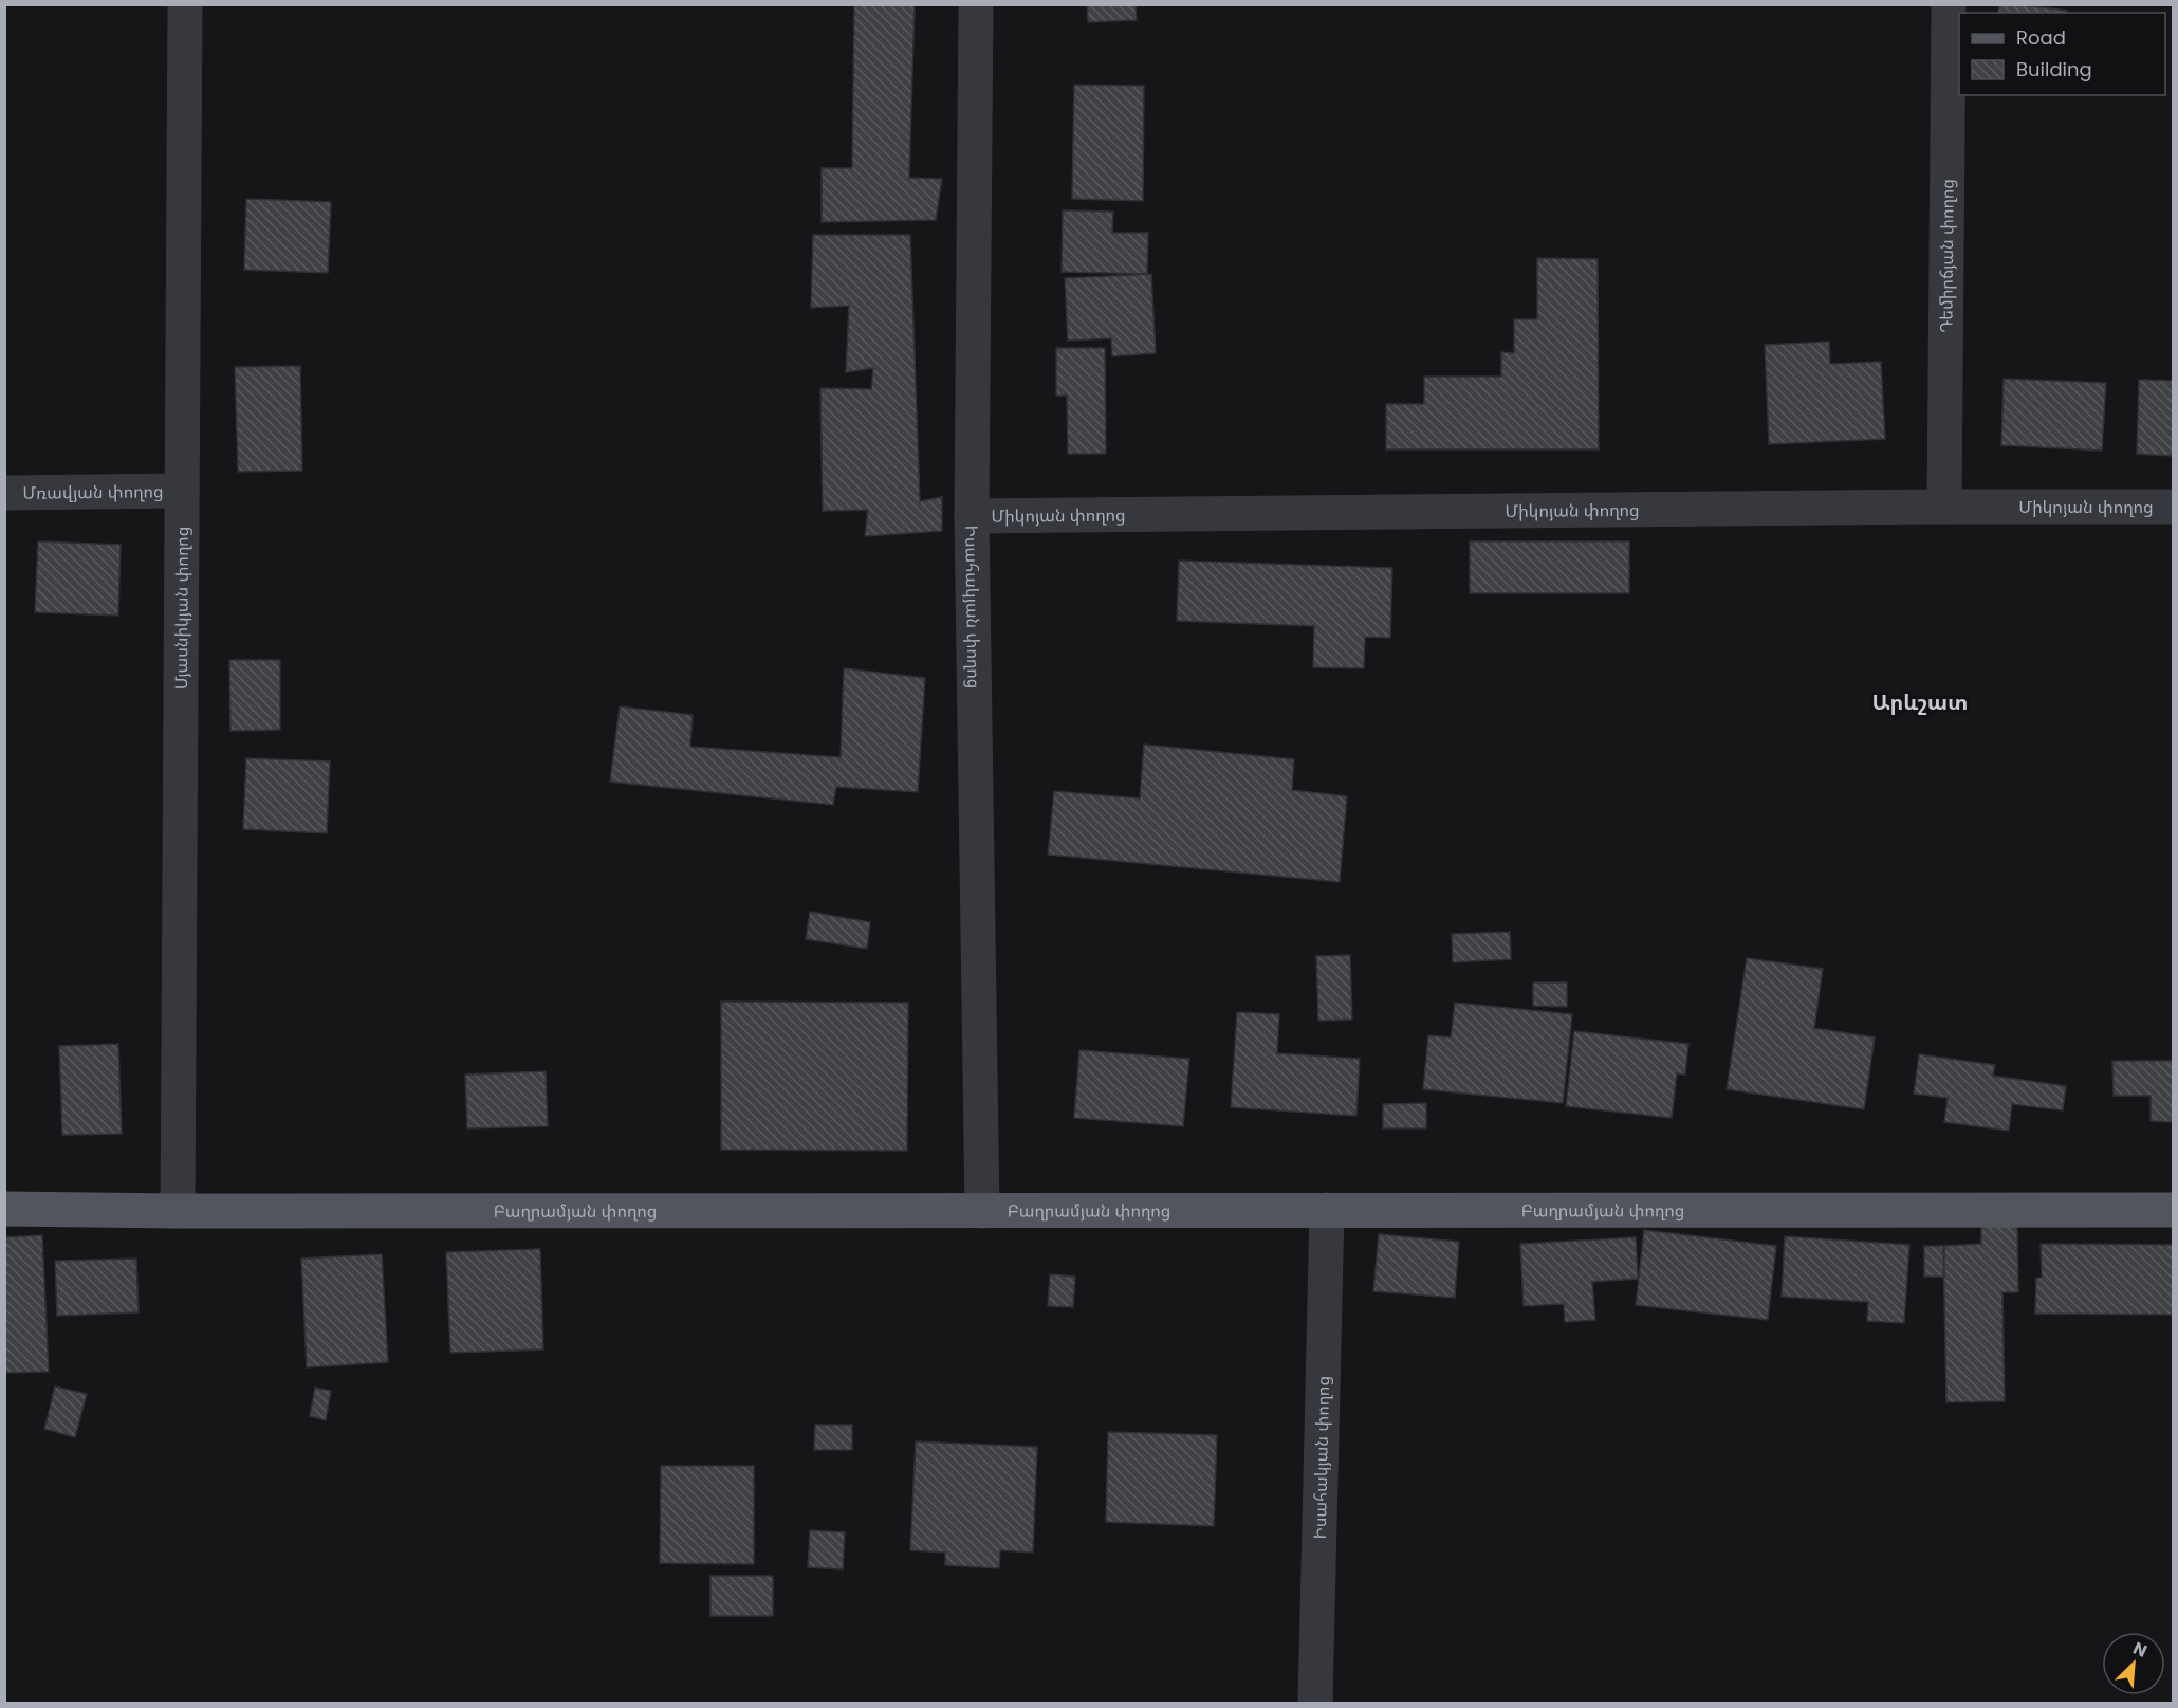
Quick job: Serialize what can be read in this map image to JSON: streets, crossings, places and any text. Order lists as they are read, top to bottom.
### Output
{
  "streets": {
    "main road": ["Բաղրամյան փողոց"],
    "street": [
      "Դեմիրճյան փողոց",
      "Մռավյան փողոց",
      "Միկոյան փողոց",
      "Մյասնիկյան փողոց",
      "Իսահակյան փողոց"
    ]
  },
  "crossings": [
    ["Դեմիրճյան փողոց", "Միկոյան փողոց"],
    ["Մռավյան փողոց", "Մյասնիկյան փողոց"],
    ["Միկոյան փողոց", "Իսահակյան փողոց"],
    ["Մյասնիկյան փողոց", "Բաղրամյան փողոց"],
    ["Իսահակյան փողոց", "Բաղրամյան փողոց"]
  ],
  "districts": ["Արևշատ"],
  "legend": ["Road", "Building"],
  "north": "top right"
}
